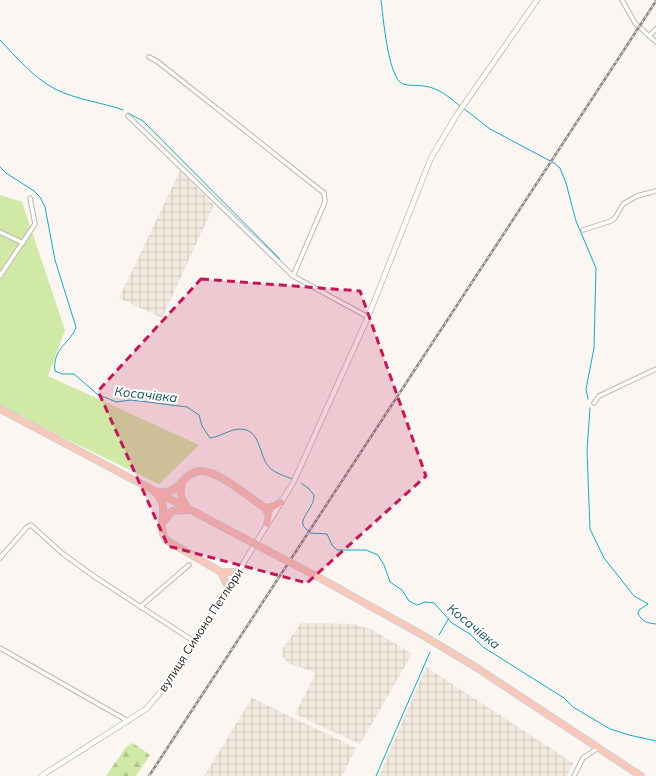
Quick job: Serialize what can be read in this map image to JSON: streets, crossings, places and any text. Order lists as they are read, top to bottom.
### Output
{
  "streets": {
    "street": ["вулиця Симона Петлюри"]
  },
  "water": ["Косачівка"]
}
